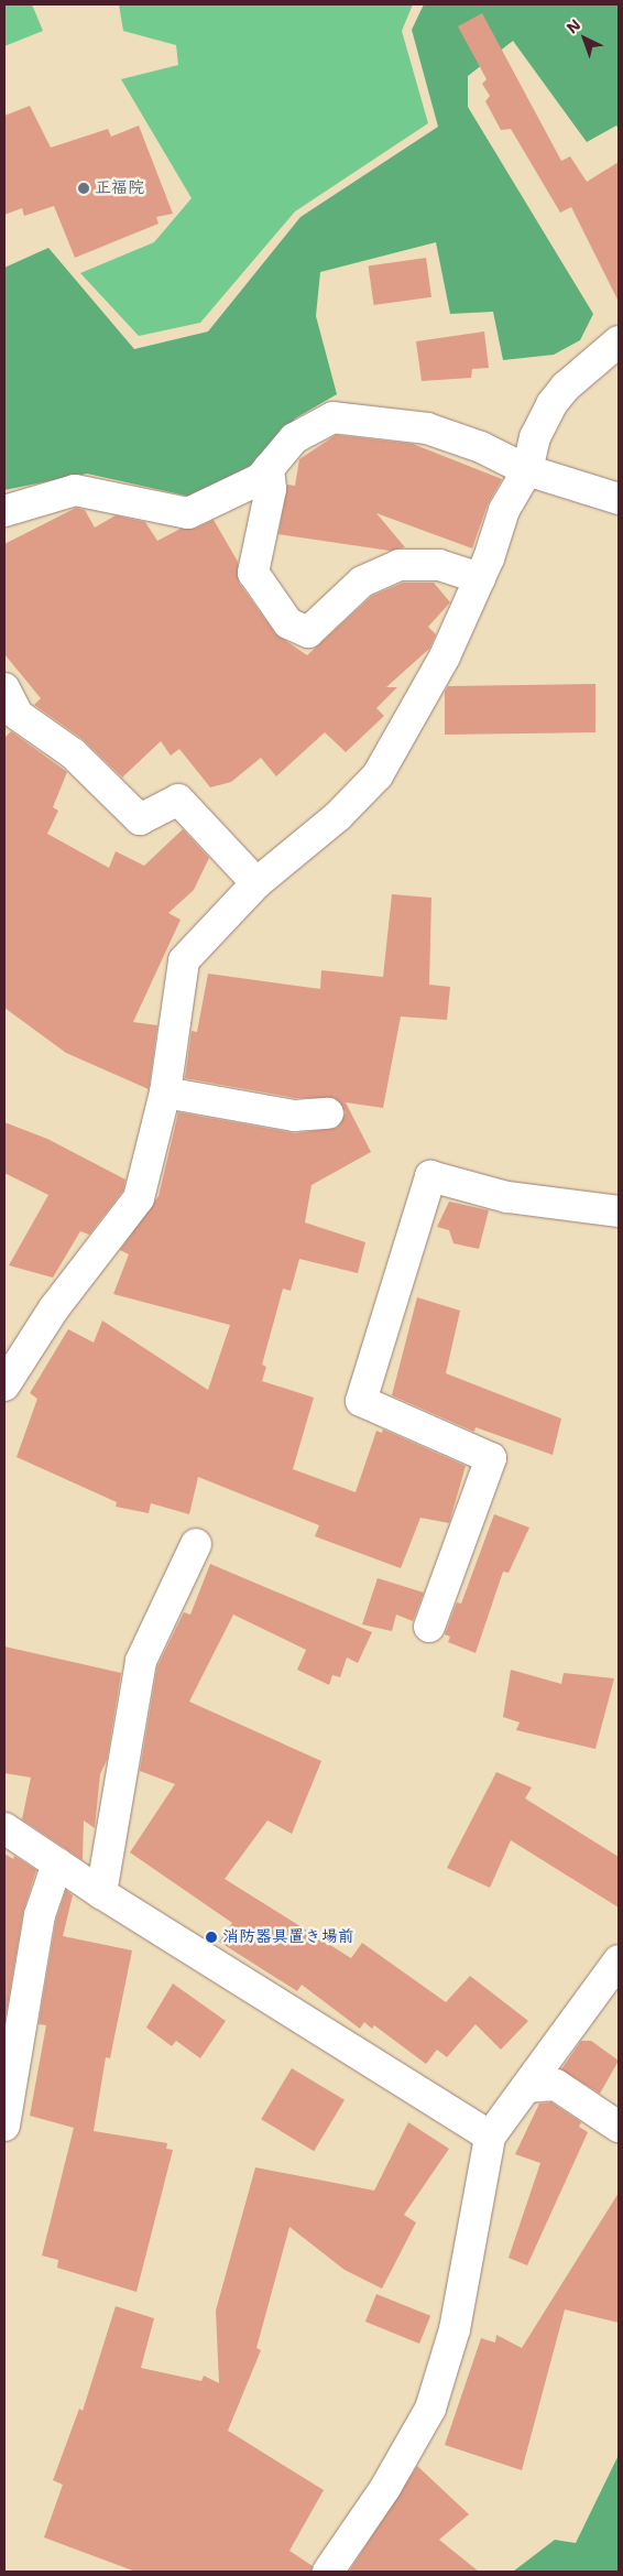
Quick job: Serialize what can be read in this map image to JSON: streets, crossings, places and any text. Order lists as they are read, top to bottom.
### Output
{
  "places": ["正福院", "消防器具置き場前"],
  "north": "top left"
}
